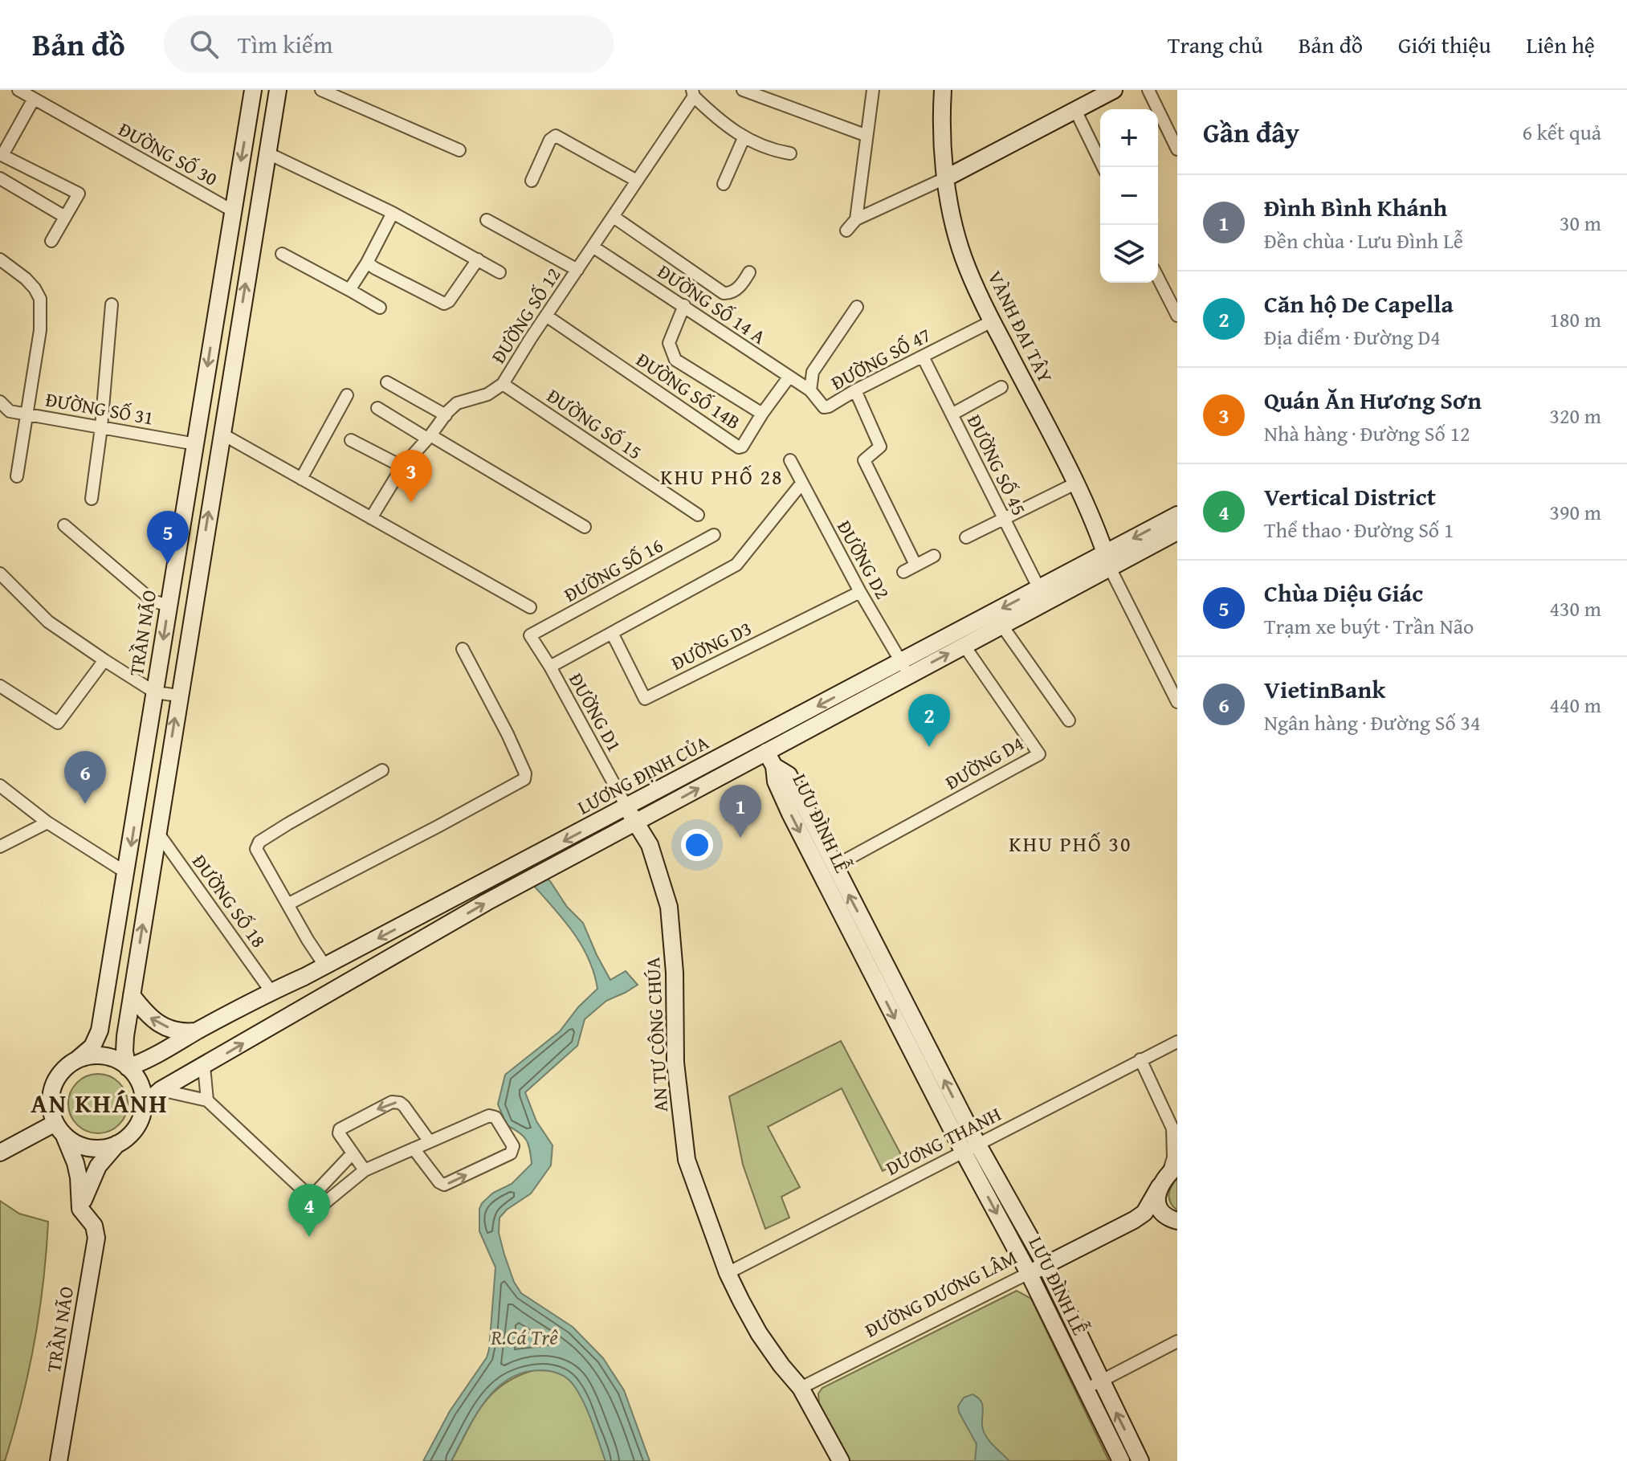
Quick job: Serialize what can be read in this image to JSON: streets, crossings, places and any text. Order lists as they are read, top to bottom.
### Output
{
  "streets": {
    "main road": [
      "VÀNH ĐAI TÂY",
      "TRẦN NÃO",
      "LƯƠNG ĐỊNH CỦA",
      "LƯU ĐÌNH LỄ",
      "AN TƯ CÔNG CHÚA",
      "ĐƯỜNG DƯƠNG LÂM"
    ],
    "street": [
      "ĐƯỜNG SỐ 30",
      "ĐƯỜNG SỐ 14 A",
      "ĐƯỜNG SỐ 12",
      "ĐƯỜNG SỐ 47",
      "ĐƯỜNG SỐ 14B",
      "ĐƯỜNG SỐ 31",
      "ĐƯỜNG SỐ 15",
      "ĐƯỜNG SỐ 45",
      "ĐƯỜNG D2",
      "ĐƯỜNG SỐ 16",
      "ĐƯỜNG D3",
      "ĐƯỜNG D1",
      "ĐƯỜNG D4",
      "ĐƯỜNG SỐ 18",
      "DƯƠNG THANH"
    ]
  },
  "crossings": [
    ["ĐƯỜNG SỐ 30", "TRẦN NÃO"],
    ["ĐƯỜNG SỐ 14 A", "ĐƯỜNG SỐ 12"],
    ["ĐƯỜNG SỐ 14 A", "ĐƯỜNG SỐ 47"],
    ["ĐƯỜNG SỐ 14 A", "ĐƯỜNG SỐ 14B"],
    ["ĐƯỜNG SỐ 12", "ĐƯỜNG SỐ 14B"],
    ["ĐƯỜNG SỐ 12", "ĐƯỜNG SỐ 15"],
    ["VÀNH ĐAI TÂY", "ĐƯỜNG SỐ 47"],
    ["VÀNH ĐAI TÂY", "LƯƠNG ĐỊNH CỦA"],
    ["ĐƯỜNG SỐ 47", "ĐƯỜNG SỐ 45"],
    ["ĐƯỜNG SỐ 31", "TRẦN NÃO"],
    ["ĐƯỜNG SỐ 45", "LƯƠNG ĐỊNH CỦA"],
    ["ĐƯỜNG D2", "ĐƯỜNG D3"],
    ["ĐƯỜNG D2", "LƯƠNG ĐỊNH CỦA"],
    ["ĐƯỜNG SỐ 16", "ĐƯỜNG D1"],
    ["TRẦN NÃO", "LƯƠNG ĐỊNH CỦA"],
    ["ĐƯỜNG D1", "LƯƠNG ĐỊNH CỦA"],
    ["ĐƯỜNG D1", "AN TƯ CÔNG CHÚA"],
    ["ĐƯỜNG D4", "LƯƠNG ĐỊNH CỦA"],
    ["ĐƯỜNG D4", "LƯU ĐÌNH LỄ"],
    ["LƯƠNG ĐỊNH CỦA", "LƯU ĐÌNH LỄ"],
    ["LƯƠNG ĐỊNH CỦA", "ĐƯỜNG SỐ 18"],
    ["LƯƠNG ĐỊNH CỦA", "AN TƯ CÔNG CHÚA"],
    ["LƯU ĐÌNH LỄ", "DƯƠNG THANH"],
    ["LƯU ĐÌNH LỄ", "ĐƯỜNG DƯƠNG LÂM"],
    ["AN TƯ CÔNG CHÚA", "DƯƠNG THANH"],
    ["AN TƯ CÔNG CHÚA", "ĐƯỜNG DƯƠNG LÂM"]
  ],
  "districts": ["KHU PHỐ 28", "KHU PHỐ 30", "AN KHÁNH"],
  "water": ["R.Cá Trê"],
  "page": {
    "header": "Bản đồ",
    "search": "Tìm kiếm",
    "nav": [
      "Trang chủ",
      "Bản đồ",
      "Giới thiệu",
      "Liên hệ"
    ],
    "heading": ["Gần đây", "6 kết quả"],
    "map_buttons": ["+", "−"],
    "list": [
      {
        "mark": "1",
        "name": "Đình Bình Khánh",
        "note": "Đền chùa · Lưu Đình Lễ",
        "value": "30 m"
      },
      {
        "mark": "2",
        "name": "Căn hộ De Capella",
        "note": "Địa điểm · Đường D4",
        "value": "180 m"
      },
      {
        "mark": "3",
        "name": "Quán Ăn Hương Sơn",
        "note": "Nhà hàng · Đường Số 12",
        "value": "320 m"
      },
      {
        "mark": "4",
        "name": "Vertical District",
        "note": "Thể thao · Đường Số 1",
        "value": "390 m"
      },
      {
        "mark": "5",
        "name": "Chùa Diệu Giác",
        "note": "Trạm xe buýt · Trần Não",
        "value": "430 m"
      },
      {
        "mark": "6",
        "name": "VietinBank",
        "note": "Ngân hàng · Đường Số 34",
        "value": "440 m"
      }
    ],
    "pins": [
      "3",
      "5",
      "2",
      "6",
      "1",
      "4"
    ]
  }
}
